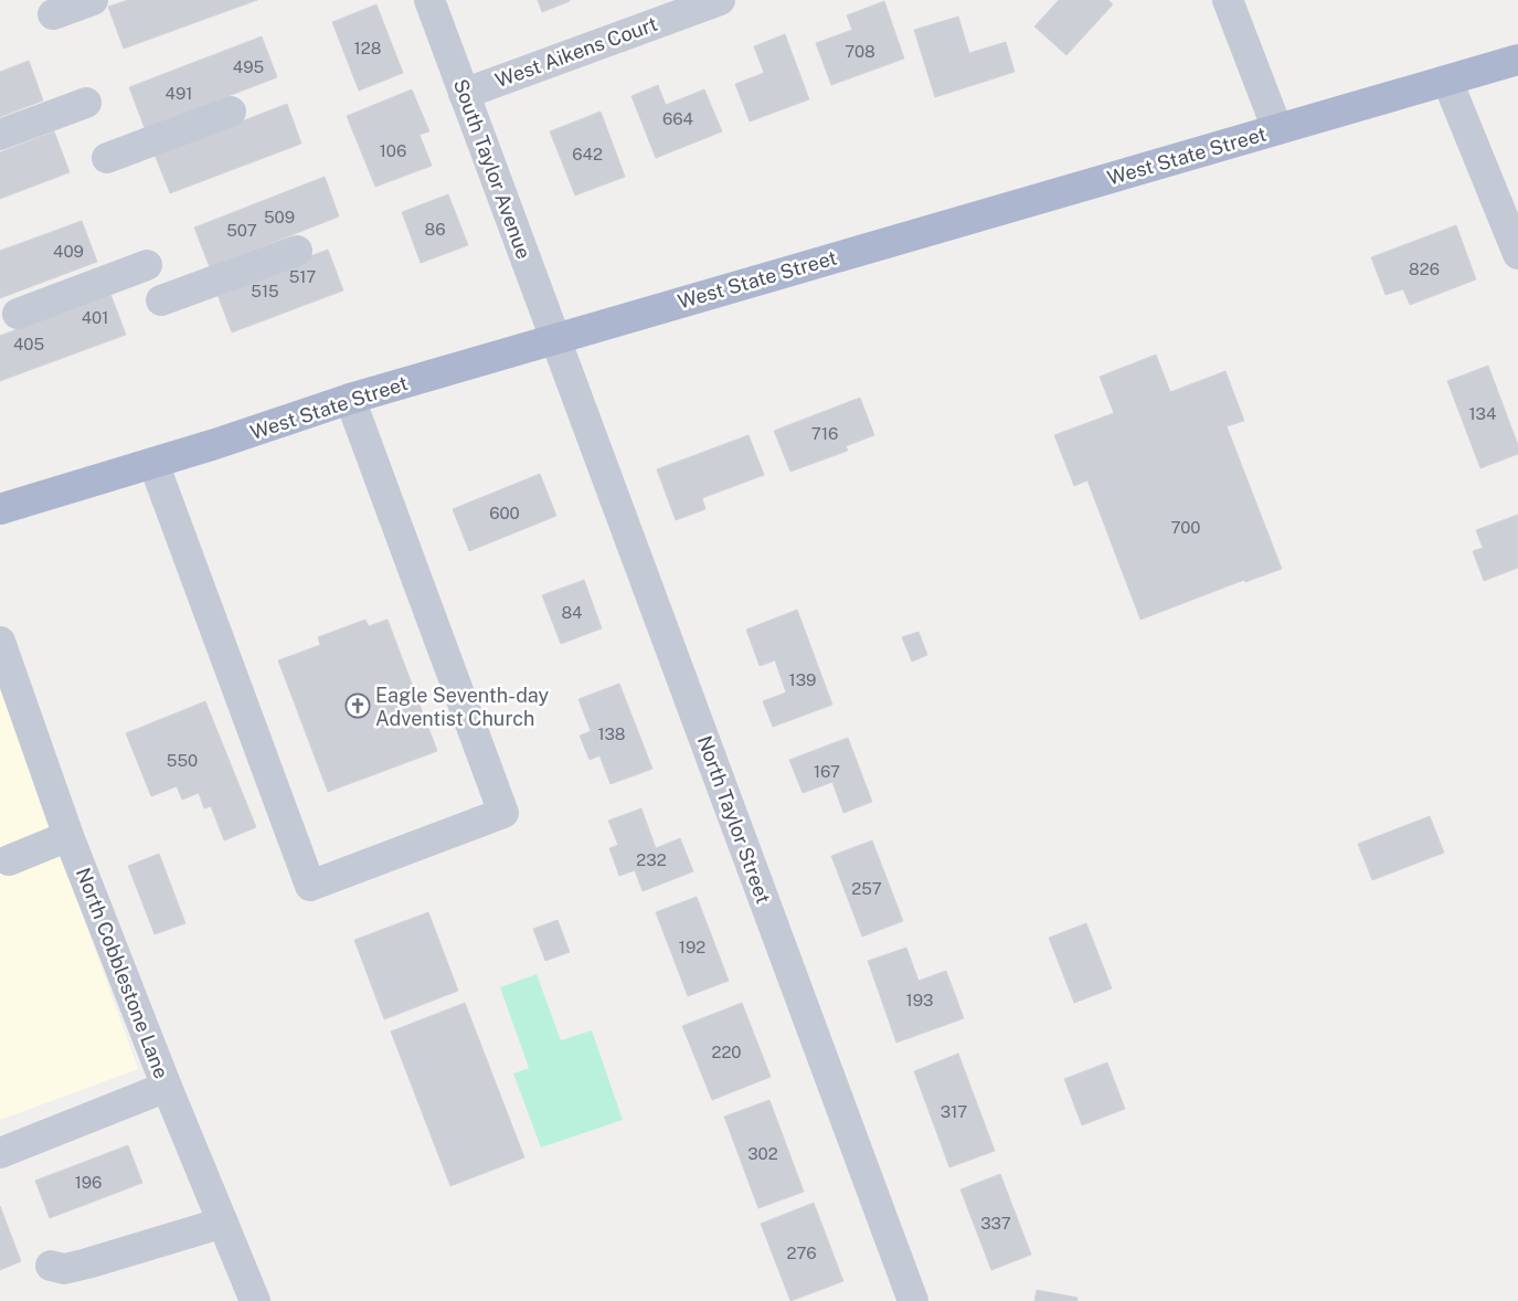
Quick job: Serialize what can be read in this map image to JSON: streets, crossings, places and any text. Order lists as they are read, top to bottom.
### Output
{
  "streets": {
    "main road": ["West State Street"],
    "street": [
      "West Aikens Court",
      "South Taylor Avenue",
      "North Taylor Street",
      "North Cobblestone Lane"
    ]
  },
  "crossings": [
    ["West Aikens Court", "South Taylor Avenue"],
    ["West State Street", "South Taylor Avenue"],
    ["West State Street", "North Taylor Street"],
    ["South Taylor Avenue", "North Taylor Street"]
  ],
  "places": {
    "church": ["Eagle Seventh-day Adventist Church"]
  },
  "house_numbers": [
    "128",
    "708",
    "495",
    "491",
    "664",
    "106",
    "642",
    "509",
    "86",
    "507",
    "409",
    "826",
    "517",
    "515",
    "401",
    "405",
    "134",
    "716",
    "600",
    "700",
    "84",
    "139",
    "138",
    "550",
    "167",
    "232",
    "257",
    "192",
    "193",
    "220",
    "317",
    "302",
    "196",
    "337",
    "276"
  ]
}
